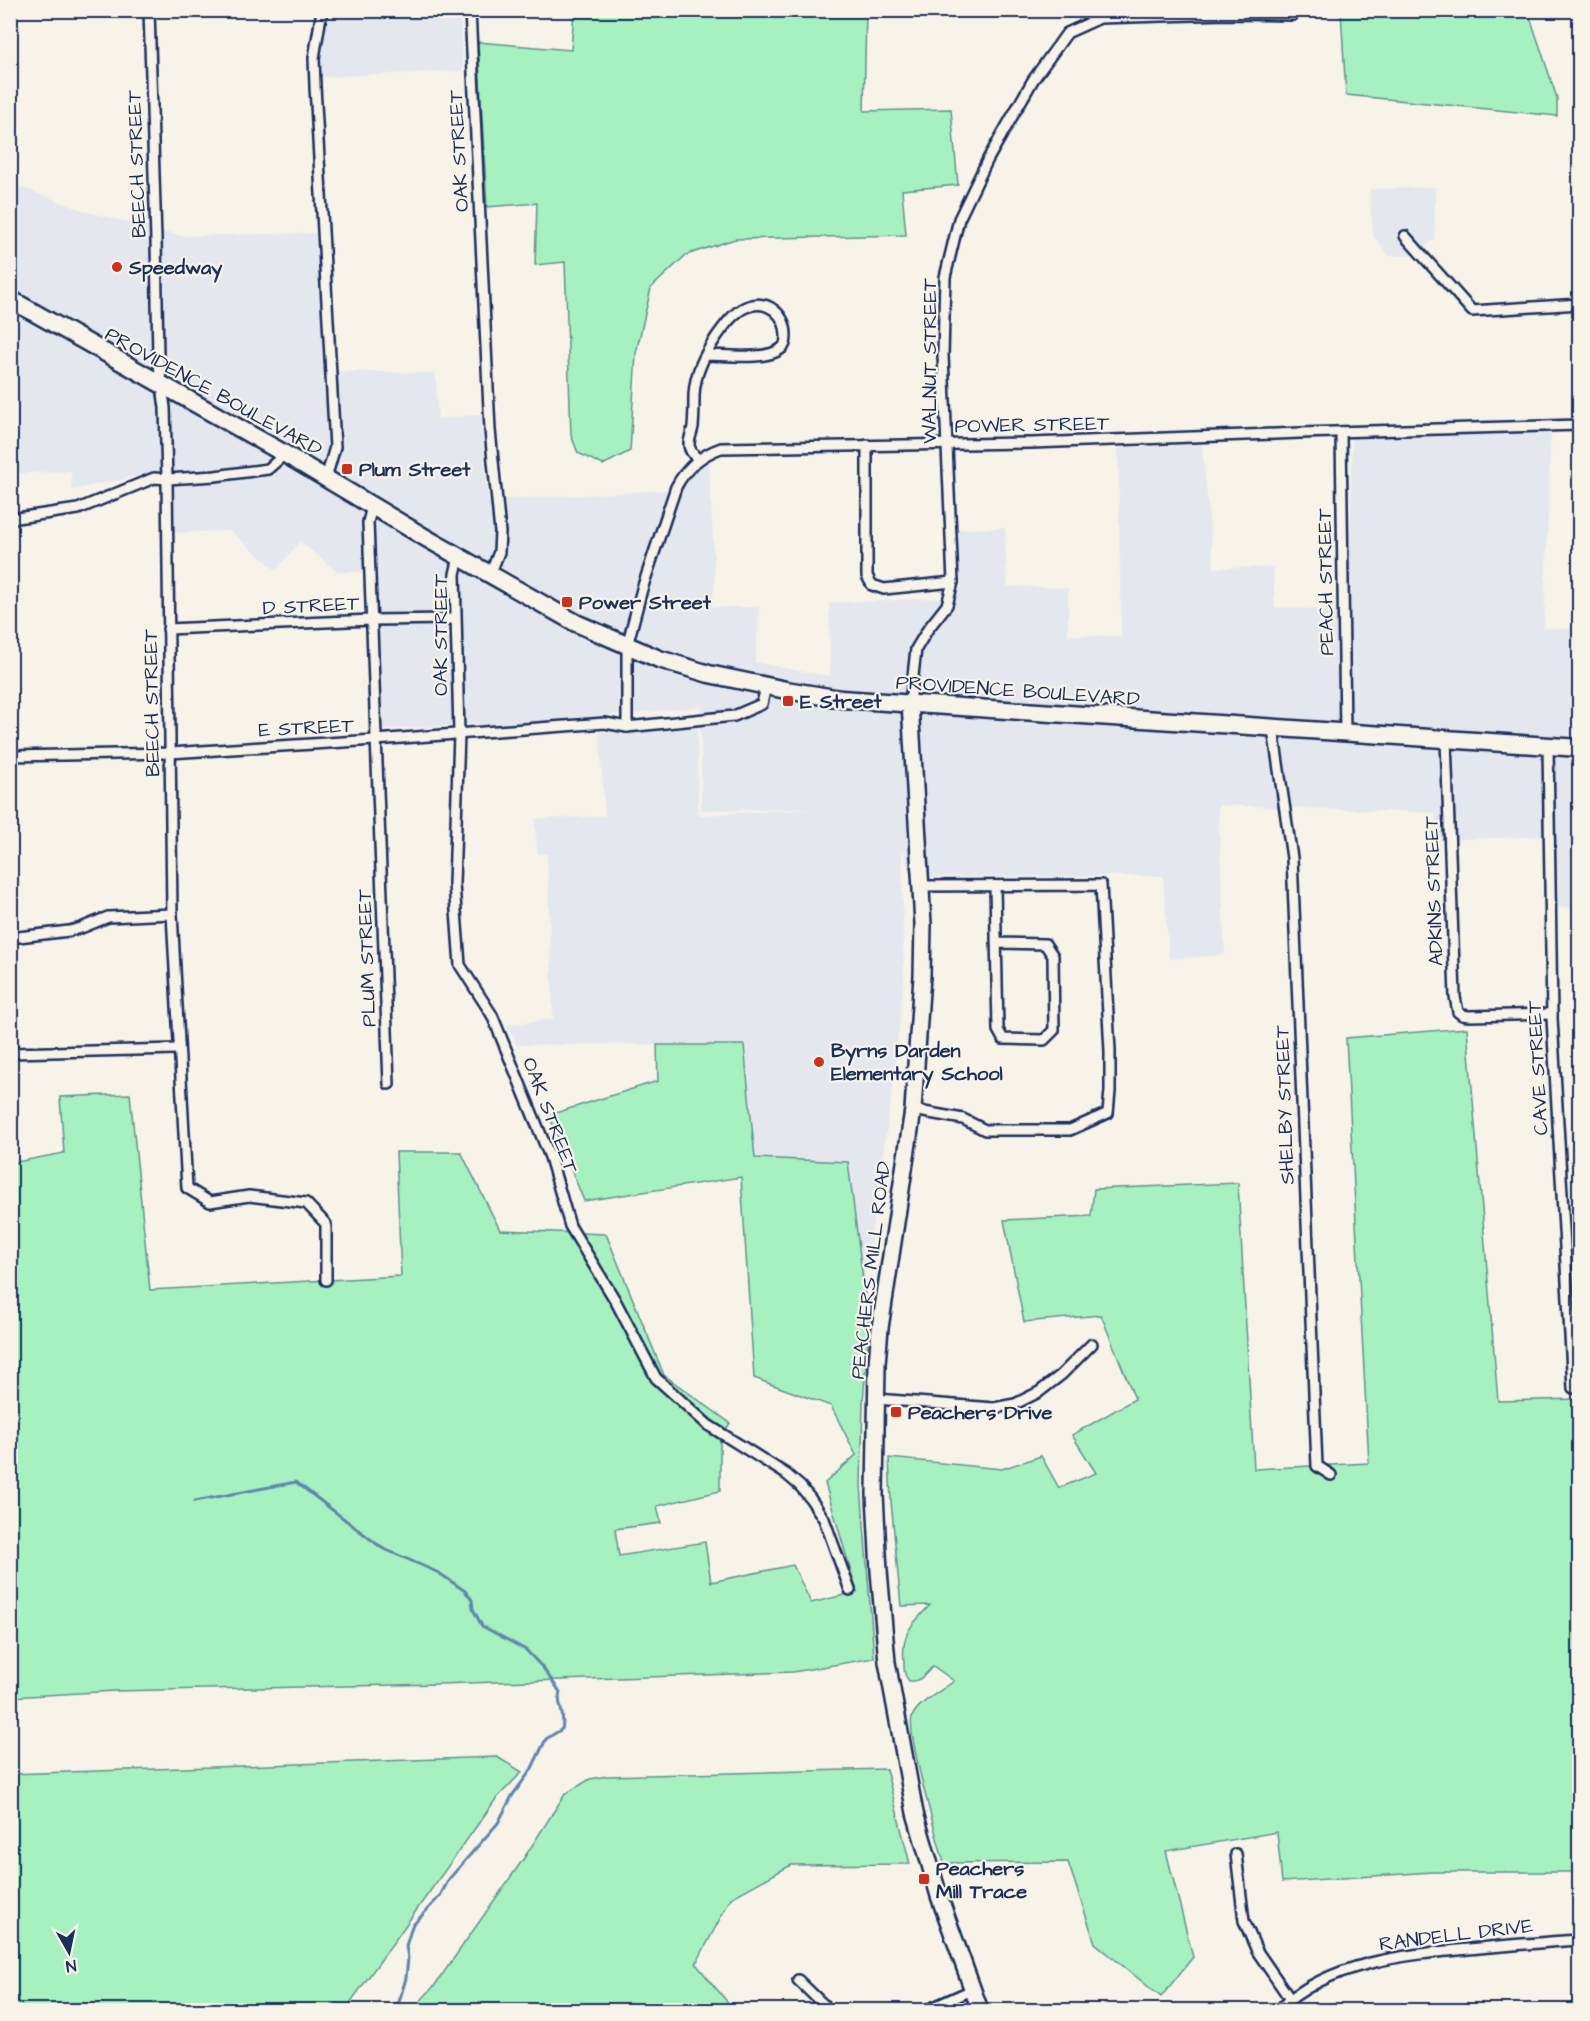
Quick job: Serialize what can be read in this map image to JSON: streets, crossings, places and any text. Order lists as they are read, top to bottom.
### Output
{
  "streets": {
    "highway": ["PROVIDENCE BOULEVARD"],
    "main road": ["PEACHERS MILL ROAD"],
    "street": [
      "OAK STREET",
      "BEECH STREET",
      "WALNUT STREET",
      "POWER STREET",
      "PEACH STREET",
      "D STREET",
      "E STREET",
      "ADKINS STREET",
      "PLUM STREET",
      "CAVE STREET",
      "SHELBY STREET",
      "RANDELL DRIVE"
    ]
  },
  "crossings": [
    ["OAK STREET", "PROVIDENCE BOULEVARD"],
    ["OAK STREET", "D STREET"],
    ["OAK STREET", "E STREET"],
    ["BEECH STREET", "PROVIDENCE BOULEVARD"],
    ["BEECH STREET", "D STREET"],
    ["BEECH STREET", "E STREET"],
    ["WALNUT STREET", "PROVIDENCE BOULEVARD"],
    ["WALNUT STREET", "POWER STREET"],
    ["WALNUT STREET", "PEACHERS MILL ROAD"],
    ["PROVIDENCE BOULEVARD", "POWER STREET"],
    ["PROVIDENCE BOULEVARD", "PEACH STREET"],
    ["PROVIDENCE BOULEVARD", "E STREET"],
    ["PROVIDENCE BOULEVARD", "ADKINS STREET"],
    ["PROVIDENCE BOULEVARD", "PLUM STREET"],
    ["PROVIDENCE BOULEVARD", "CAVE STREET"],
    ["PROVIDENCE BOULEVARD", "SHELBY STREET"],
    ["PROVIDENCE BOULEVARD", "PEACHERS MILL ROAD"],
    ["POWER STREET", "PEACH STREET"],
    ["POWER STREET", "E STREET"],
    ["D STREET", "PLUM STREET"],
    ["E STREET", "PLUM STREET"],
    ["ADKINS STREET", "CAVE STREET"]
  ],
  "places": {
    "other": ["Speedway", "Byrns Darden Elementary School"],
    "transit": [
      "Plum Street",
      "Power Street",
      "E Street",
      "Peachers Drive",
      "Peachers Mill Trace"
    ]
  },
  "north": "bottom"
}
